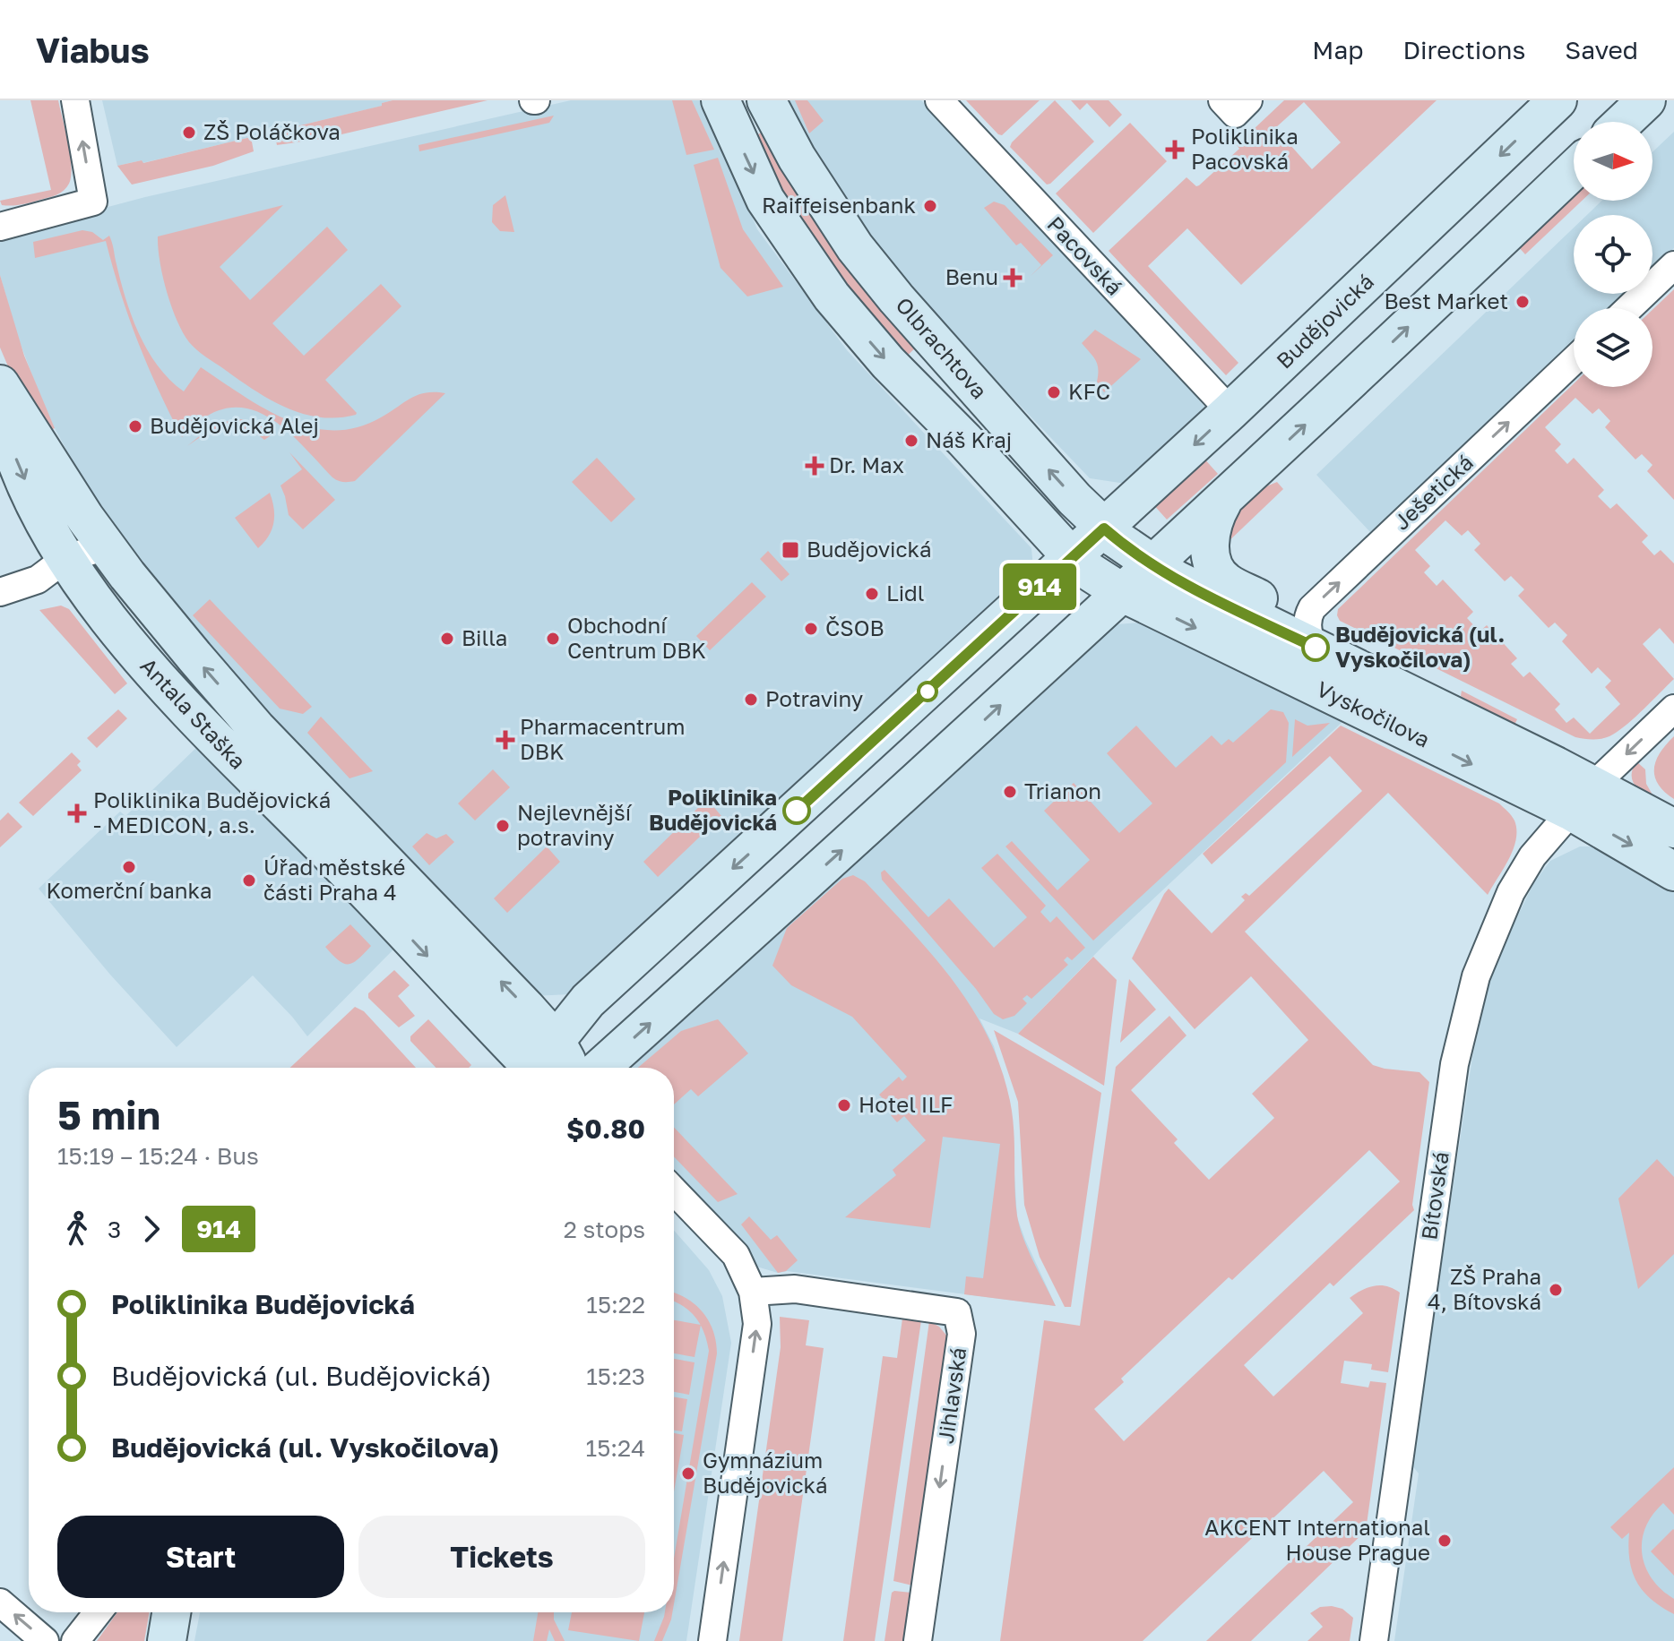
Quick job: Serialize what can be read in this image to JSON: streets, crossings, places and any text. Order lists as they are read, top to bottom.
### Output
{
  "streets": {
    "street": [
      "Pacovská",
      "Budějovická",
      "Olbrachtova",
      "Ješetická",
      "Antala Staška",
      "Vyskočilova",
      "Bítovská",
      "Jihlavská"
    ]
  },
  "crossings": [
    ["Pacovská", "Budějovická"],
    ["Budějovická", "Olbrachtova"],
    ["Budějovická", "Antala Staška"],
    ["Budějovická", "Vyskočilova"],
    ["Olbrachtova", "Vyskočilova"],
    ["Ješetická", "Vyskočilova"],
    ["Vyskočilova", "Bítovská"]
  ],
  "places": {
    "other": [
      "ZŠ Poláčkova",
      "Raiffeisenbank",
      "Best Market",
      "KFC",
      "Budějovická Alej",
      "Náš Kraj",
      "Lidl",
      "ČSOB",
      "Billa",
      "Obchodní Centrum DBK",
      "Budějovická (ul. Vyskočilova)",
      "Potraviny",
      "Trianon",
      "Poliklinika Budějovická",
      "Nejlevnější potraviny",
      "Komerční banka",
      "Úřad městské části Praha 4",
      "Hotel ILF",
      "ZŠ Praha 4, Bítovská",
      "Gymnázium Budějovická",
      "AKCENT International House Prague"
    ],
    "health": [
      "Poliklinika Pacovská",
      "Benu",
      "Dr. Max",
      "Pharmacentrum DBK",
      "Poliklinika Budějovická - MEDICON, a.s."
    ],
    "transit": ["Budějovická"]
  },
  "lines": ["bus line 914"],
  "north": "right",
  "page": {
    "header": "Viabus",
    "nav": ["Map", "Directions", "Saved"],
    "on_map": "914",
    "heading": ["5 min", "15:19 – 15:24 · Bus", "$0.80"],
    "legs": ["3", "914", "2 stops"],
    "list": [
      {
        "name": "Poliklinika Budějovická",
        "value": "15:22"
      },
      {
        "name": "Budějovická (ul. Budějovická)",
        "value": "15:23"
      },
      {
        "name": "Budějovická (ul. Vyskočilova)",
        "value": "15:24"
      }
    ],
    "buttons": ["Start", "Tickets"]
  }
}
